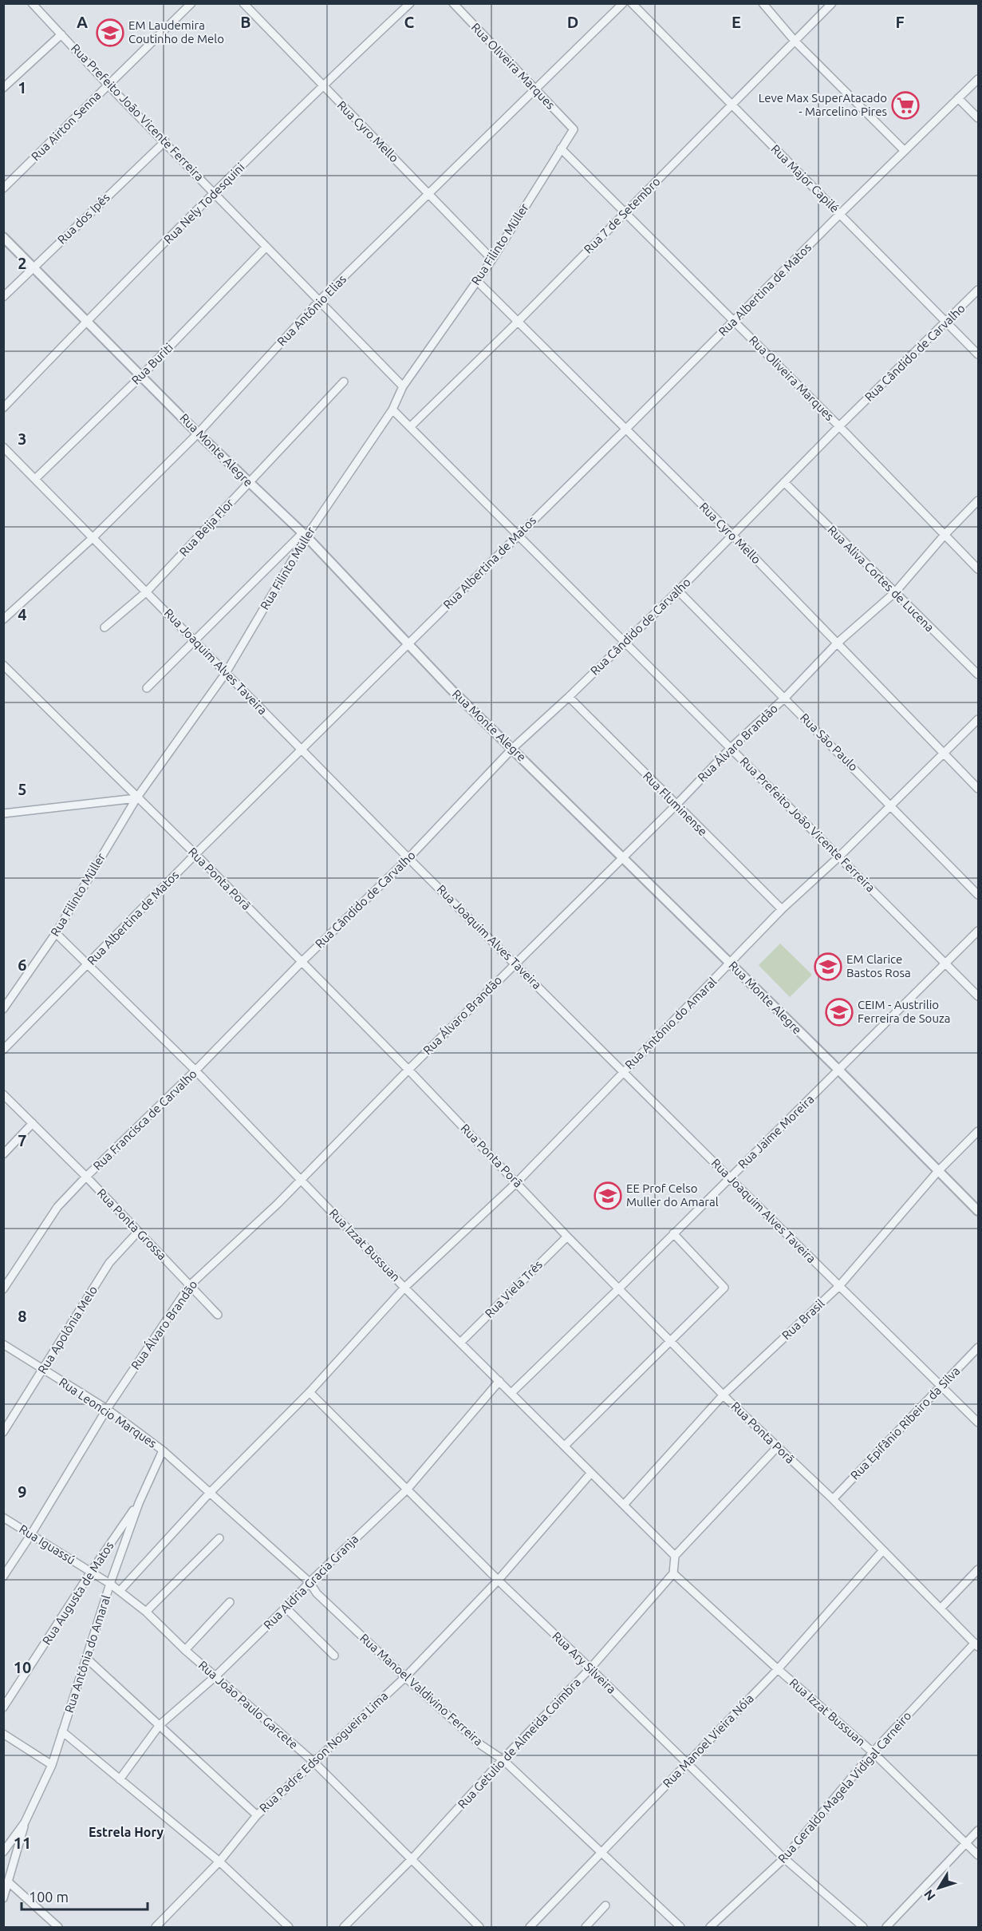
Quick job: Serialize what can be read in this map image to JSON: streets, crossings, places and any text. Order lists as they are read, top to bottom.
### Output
{
  "streets": {
    "street": [
      "Rua Oliveira Marques",
      "Rua Prefeito João Vicente Ferreira",
      "Rua Airton Senna",
      "Rua Cyro Mello",
      "Rua Major Capilé",
      "Rua Nely Todesquini",
      "Rua 7 de Setembro",
      "Rua dos Ipês",
      "Rua Filinto Müller",
      "Rua Albertina de Matos",
      "Rua Antônio Elias",
      "Rua Cândido de Carvalho",
      "Rua Buriti",
      "Rua Monte Alegre",
      "Rua Beija Flor",
      "Rua Aliva Cortes de Lucena",
      "Rua Joaquim Alves Taveira",
      "Rua São Paulo",
      "Rua Álvaro Brandão",
      "Rua Fluminense",
      "Rua Ponta Porã",
      "Rua Antônio do Amaral",
      "Rua Francisca de Carvalho",
      "Rua Jaime Moreira",
      "Rua Ponta Grossa",
      "Rua Izzat Bussuan",
      "Rua Viela Três",
      "Rua Brasil",
      "Rua Apolônia Melo",
      "Rua Leoncio Marques",
      "Rua Epifânio Ribeiro da Silva",
      "Rua Iguassú",
      "Rua Aldria Gracia Granja",
      "Rua Augusta de Matos",
      "Rua Antônia do Amaral",
      "Rua Ary Silveira",
      "Rua Manoel Valdivino Ferreira",
      "Rua João Paulo Garcete",
      "Rua Manoel Vieira Nóia",
      "Rua Getulio de Almeida Coimbra",
      "Rua Padre Edson Nogueira Lima",
      "Rua Geraldo Magela Vidigal Carneiro"
    ]
  },
  "crossings": [
    ["Rua Oliveira Marques", "Rua 7 de Setembro"],
    ["Rua Oliveira Marques", "Rua Filinto Müller"],
    ["Rua Oliveira Marques", "Rua Albertina de Matos"],
    ["Rua Oliveira Marques", "Rua Antônio Elias"],
    ["Rua Oliveira Marques", "Rua Cândido de Carvalho"],
    ["Rua Oliveira Marques", "Rua Álvaro Brandão"],
    ["Rua Prefeito João Vicente Ferreira", "Rua Airton Senna"],
    ["Rua Prefeito João Vicente Ferreira", "Rua Nely Todesquini"],
    ["Rua Prefeito João Vicente Ferreira", "Rua 7 de Setembro"],
    ["Rua Prefeito João Vicente Ferreira", "Rua dos Ipês"],
    ["Rua Prefeito João Vicente Ferreira", "Rua Filinto Müller"],
    ["Rua Prefeito João Vicente Ferreira", "Rua Albertina de Matos"],
    ["Rua Prefeito João Vicente Ferreira", "Rua Antônio Elias"],
    ["Rua Prefeito João Vicente Ferreira", "Rua Cândido de Carvalho"],
    ["Rua Prefeito João Vicente Ferreira", "Rua Buriti"],
    ["Rua Prefeito João Vicente Ferreira", "Rua Álvaro Brandão"],
    ["Rua Prefeito João Vicente Ferreira", "Rua Antônio do Amaral"],
    ["Rua Prefeito João Vicente Ferreira", "Rua Jaime Moreira"],
    ["Rua Cyro Mello", "Rua Nely Todesquini"],
    ["Rua Cyro Mello", "Rua 7 de Setembro"],
    ["Rua Cyro Mello", "Rua Filinto Müller"],
    ["Rua Cyro Mello", "Rua Albertina de Matos"],
    ["Rua Cyro Mello", "Rua Antônio Elias"],
    ["Rua Cyro Mello", "Rua Cândido de Carvalho"],
    ["Rua Cyro Mello", "Rua Álvaro Brandão"],
    ["Rua Cyro Mello", "Rua Antônio do Amaral"],
    ["Rua Major Capilé", "Rua 7 de Setembro"],
    ["Rua Major Capilé", "Rua Albertina de Matos"],
    ["Rua Major Capilé", "Rua Cândido de Carvalho"],
    ["Rua Nely Todesquini", "Rua Monte Alegre"],
    ["Rua dos Ipês", "Rua Monte Alegre"],
    ["Rua Filinto Müller", "Rua Monte Alegre"],
    ["Rua Filinto Müller", "Rua Joaquim Alves Taveira"],
    ["Rua Filinto Müller", "Rua Ponta Porã"],
    ["Rua Filinto Müller", "Rua Izzat Bussuan"],
    ["Rua Albertina de Matos", "Rua Monte Alegre"],
    ["Rua Albertina de Matos", "Rua Joaquim Alves Taveira"],
    ["Rua Albertina de Matos", "Rua Ponta Porã"],
    ["Rua Albertina de Matos", "Rua Izzat Bussuan"],
    ["Rua Antônio Elias", "Rua Monte Alegre"],
    ["Rua Antônio Elias", "Rua Joaquim Alves Taveira"],
    ["Rua Cândido de Carvalho", "Rua Monte Alegre"],
    ["Rua Cândido de Carvalho", "Rua Aliva Cortes de Lucena"],
    ["Rua Cândido de Carvalho", "Rua Joaquim Alves Taveira"],
    ["Rua Cândido de Carvalho", "Rua São Paulo"],
    ["Rua Cândido de Carvalho", "Rua Fluminense"],
    ["Rua Cândido de Carvalho", "Rua Ponta Porã"],
    ["Rua Cândido de Carvalho", "Rua Francisca de Carvalho"],
    ["Rua Buriti", "Rua Monte Alegre"],
    ["Rua Buriti", "Rua Joaquim Alves Taveira"],
    ["Rua Monte Alegre", "Rua Beija Flor"],
    ["Rua Monte Alegre", "Rua Álvaro Brandão"],
    ["Rua Monte Alegre", "Rua Antônio do Amaral"],
    ["Rua Monte Alegre", "Rua Jaime Moreira"],
    ["Rua Monte Alegre", "Rua Brasil"],
    ["Rua Beija Flor", "Rua Joaquim Alves Taveira"],
    ["Rua Aliva Cortes de Lucena", "Rua Álvaro Brandão"],
    ["Rua Joaquim Alves Taveira", "Rua Álvaro Brandão"],
    ["Rua Joaquim Alves Taveira", "Rua Antônio do Amaral"],
    ["Rua Joaquim Alves Taveira", "Rua Jaime Moreira"],
    ["Rua Joaquim Alves Taveira", "Rua Brasil"],
    ["Rua Joaquim Alves Taveira", "Rua Epifânio Ribeiro da Silva"],
    ["Rua São Paulo", "Rua Álvaro Brandão"],
    ["Rua São Paulo", "Rua Antônio do Amaral"],
    ["Rua Álvaro Brandão", "Rua Fluminense"],
    ["Rua Álvaro Brandão", "Rua Ponta Porã"],
    ["Rua Álvaro Brandão", "Rua Ponta Grossa"],
    ["Rua Álvaro Brandão", "Rua Izzat Bussuan"],
    ["Rua Álvaro Brandão", "Rua Leoncio Marques"],
    ["Rua Álvaro Brandão", "Rua Iguassú"],
    ["Rua Fluminense", "Rua Antônio do Amaral"],
    ["Rua Ponta Porã", "Rua Antônio do Amaral"],
    ["Rua Ponta Porã", "Rua Francisca de Carvalho"],
    ["Rua Ponta Porã", "Rua Jaime Moreira"],
    ["Rua Ponta Porã", "Rua Viela Três"],
    ["Rua Ponta Porã", "Rua Brasil"],
    ["Rua Ponta Porã", "Rua Epifânio Ribeiro da Silva"],
    ["Rua Ponta Porã", "Rua Manoel Vieira Nóia"],
    ["Rua Ponta Porã", "Rua Geraldo Magela Vidigal Carneiro"],
    ["Rua Antônio do Amaral", "Rua Izzat Bussuan"],
    ["Rua Antônio do Amaral", "Rua Ary Silveira"],
    ["Rua Antônio do Amaral", "Rua Manoel Valdivino Ferreira"],
    ["Rua Antônio do Amaral", "Rua João Paulo Garcete"],
    ["Rua Francisca de Carvalho", "Rua Ponta Grossa"],
    ["Rua Francisca de Carvalho", "Rua Izzat Bussuan"],
    ["Rua Jaime Moreira", "Rua Izzat Bussuan"],
    ["Rua Ponta Grossa", "Rua Apolônia Melo"],
    ["Rua Izzat Bussuan", "Rua Viela Três"],
    ["Rua Izzat Bussuan", "Rua Brasil"],
    ["Rua Izzat Bussuan", "Rua Aldria Gracia Granja"],
    ["Rua Izzat Bussuan", "Rua Manoel Vieira Nóia"],
    ["Rua Izzat Bussuan", "Rua Getulio de Almeida Coimbra"],
    ["Rua Izzat Bussuan", "Rua Padre Edson Nogueira Lima"],
    ["Rua Izzat Bussuan", "Rua Geraldo Magela Vidigal Carneiro"],
    ["Rua Apolônia Melo", "Rua Leoncio Marques"],
    ["Rua Leoncio Marques", "Rua Antônia do Amaral"],
    ["Rua Leoncio Marques", "Rua Manoel Valdivino Ferreira"],
    ["Rua Iguassú", "Rua Augusta de Matos"],
    ["Rua Iguassú", "Rua João Paulo Garcete"],
    ["Rua Aldria Gracia Granja", "Rua Ary Silveira"],
    ["Rua Aldria Gracia Granja", "Rua Manoel Valdivino Ferreira"],
    ["Rua Aldria Gracia Granja", "Rua João Paulo Garcete"],
    ["Rua Augusta de Matos", "Rua Antônia do Amaral"],
    ["Rua Augusta de Matos", "Rua João Paulo Garcete"],
    ["Rua Antônia do Amaral", "Rua Manoel Valdivino Ferreira"],
    ["Rua Antônia do Amaral", "Rua João Paulo Garcete"],
    ["Rua Ary Silveira", "Rua Manoel Vieira Nóia"],
    ["Rua Ary Silveira", "Rua Getulio de Almeida Coimbra"],
    ["Rua Ary Silveira", "Rua Padre Edson Nogueira Lima"],
    ["Rua Ary Silveira", "Rua Geraldo Magela Vidigal Carneiro"],
    ["Rua Manoel Valdivino Ferreira", "Rua Manoel Vieira Nóia"],
    ["Rua Manoel Valdivino Ferreira", "Rua Getulio de Almeida Coimbra"],
    ["Rua Manoel Valdivino Ferreira", "Rua Padre Edson Nogueira Lima"],
    ["Rua João Paulo Garcete", "Rua Getulio de Almeida Coimbra"],
    ["Rua João Paulo Garcete", "Rua Padre Edson Nogueira Lima"]
  ],
  "districts": ["Estrela Hory"],
  "places": {
    "school or university": [
      "EM Laudemira Coutinho de Melo",
      "EM Clarice Bastos Rosa",
      "CEIM - Austrilio Ferreira de Souza",
      "EE Prof Celso Muller do Amaral"
    ],
    "supermarket": ["Leve Max SuperAtacado - Marcelino Pires"]
  },
  "scale_bar": "100 m",
  "north": "bottom left",
  "grid": {
    "columns": [
      "A",
      "B",
      "C",
      "D",
      "E",
      "F"
    ],
    "rows": [
      "1",
      "2",
      "3",
      "4",
      "5",
      "6",
      "7",
      "8",
      "9",
      "10",
      "11"
    ]
  }
}
